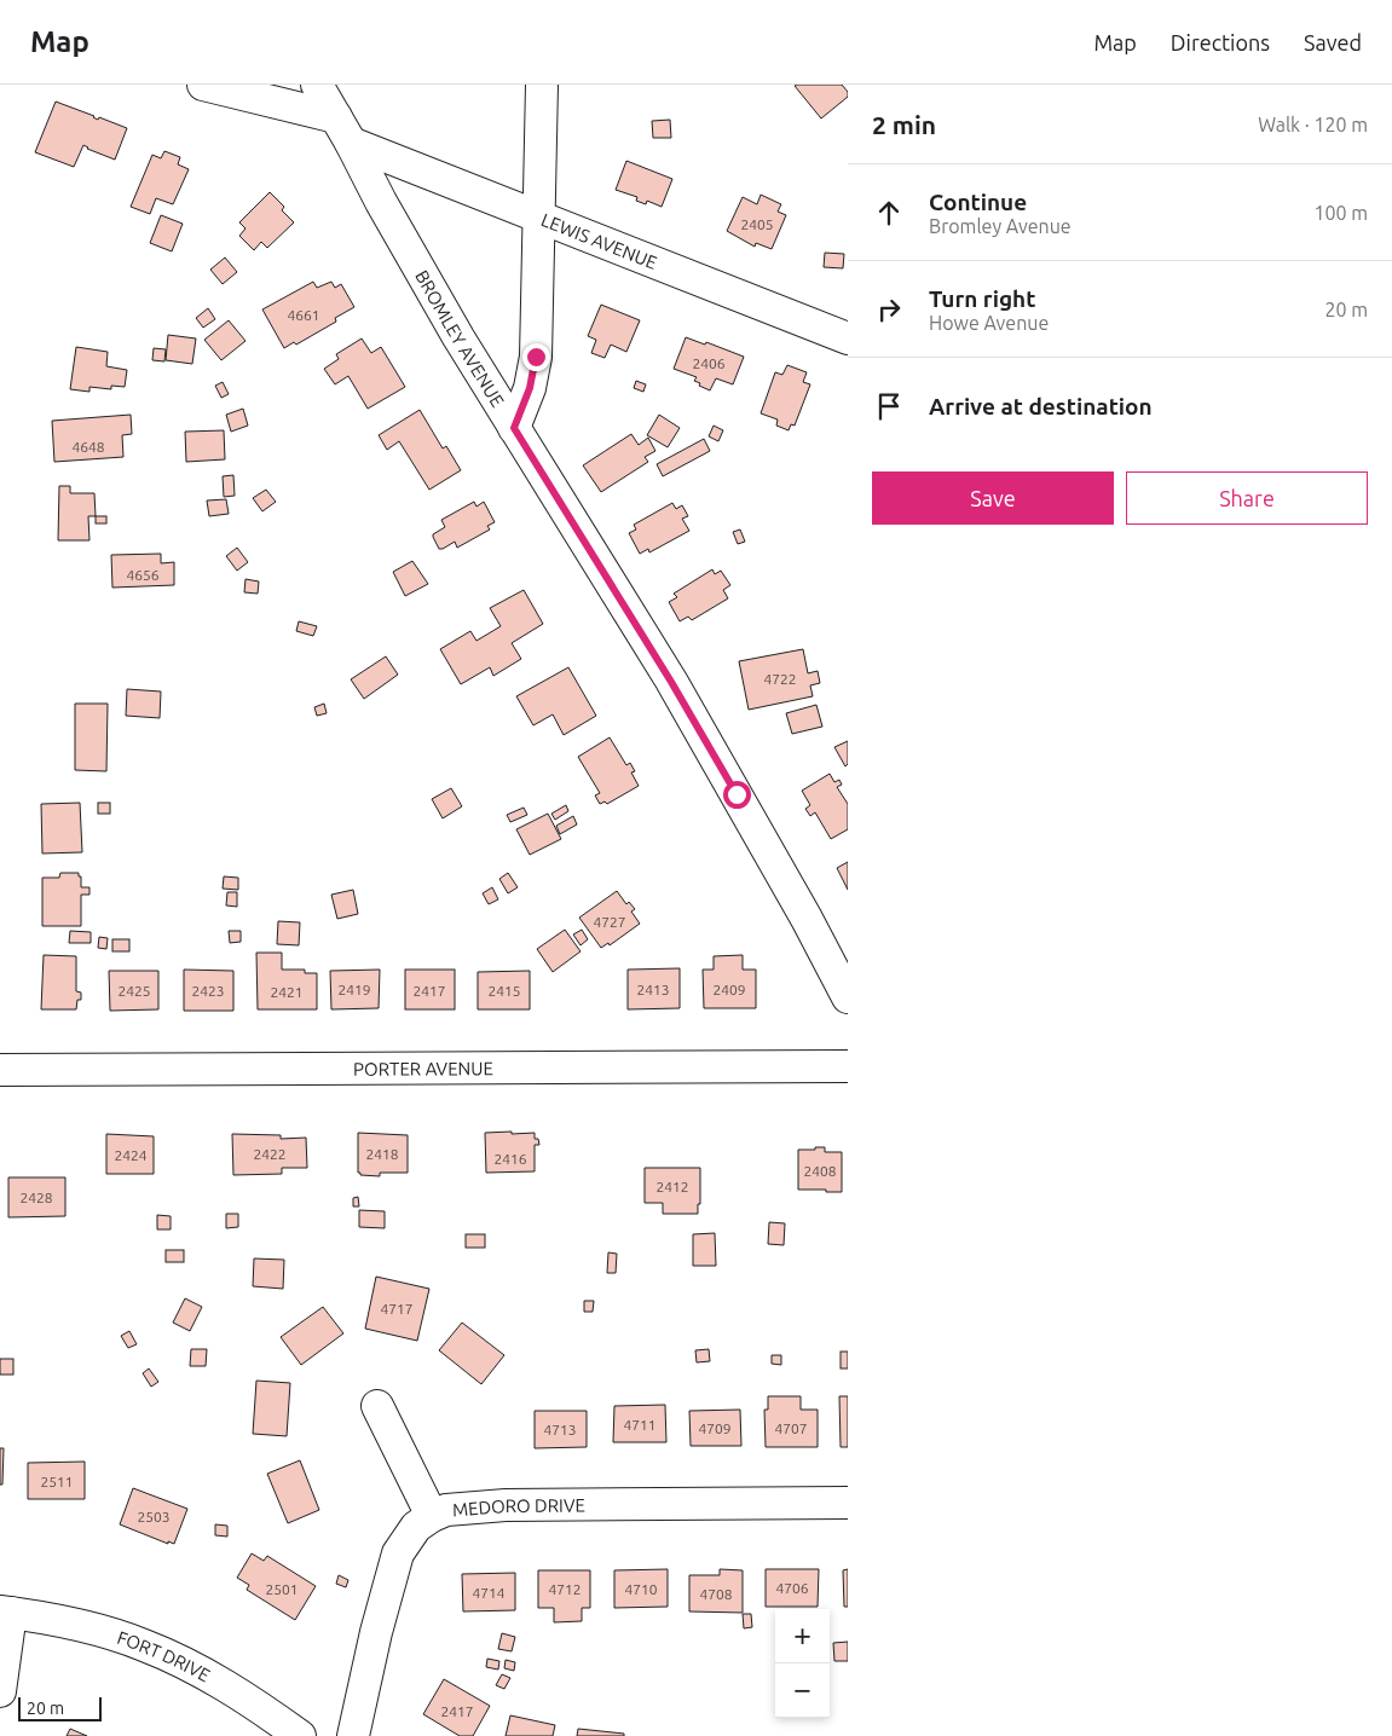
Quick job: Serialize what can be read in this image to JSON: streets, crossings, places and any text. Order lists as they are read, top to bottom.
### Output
{
  "streets": {
    "street": [
      "LEWIS AVENUE",
      "BROMLEY AVENUE",
      "PORTER AVENUE",
      "MEDORO DRIVE",
      "FORT DRIVE"
    ]
  },
  "crossings": [
    ["LEWIS AVENUE", "BROMLEY AVENUE"]
  ],
  "house_numbers": [
    "2405",
    "4661",
    "2406",
    "4648",
    "4656",
    "4722",
    "4727",
    "2419",
    "2413",
    "2409",
    "2425",
    "2423",
    "2417",
    "2415",
    "2421",
    "2422",
    "2418",
    "2424",
    "2416",
    "2408",
    "2412",
    "2428",
    "4717",
    "4711",
    "4709",
    "4707",
    "4713",
    "2511",
    "2503",
    "4706",
    "2501",
    "4712",
    "4710",
    "4714",
    "4708",
    "2417"
  ],
  "scale_bar": "20 m",
  "page": {
    "header": "Map",
    "nav": ["Map", "Directions", "Saved"],
    "heading": ["2 min", "Walk · 120 m"],
    "list": [
      ["Continue", "Bromley Avenue", "100 m"],
      ["Turn right", "Howe Avenue", "20 m"],
      "Arrive at destination"
    ],
    "buttons": ["Save", "Share"],
    "map_buttons": ["+", "−"],
    "scale": "20 m"
  }
}
